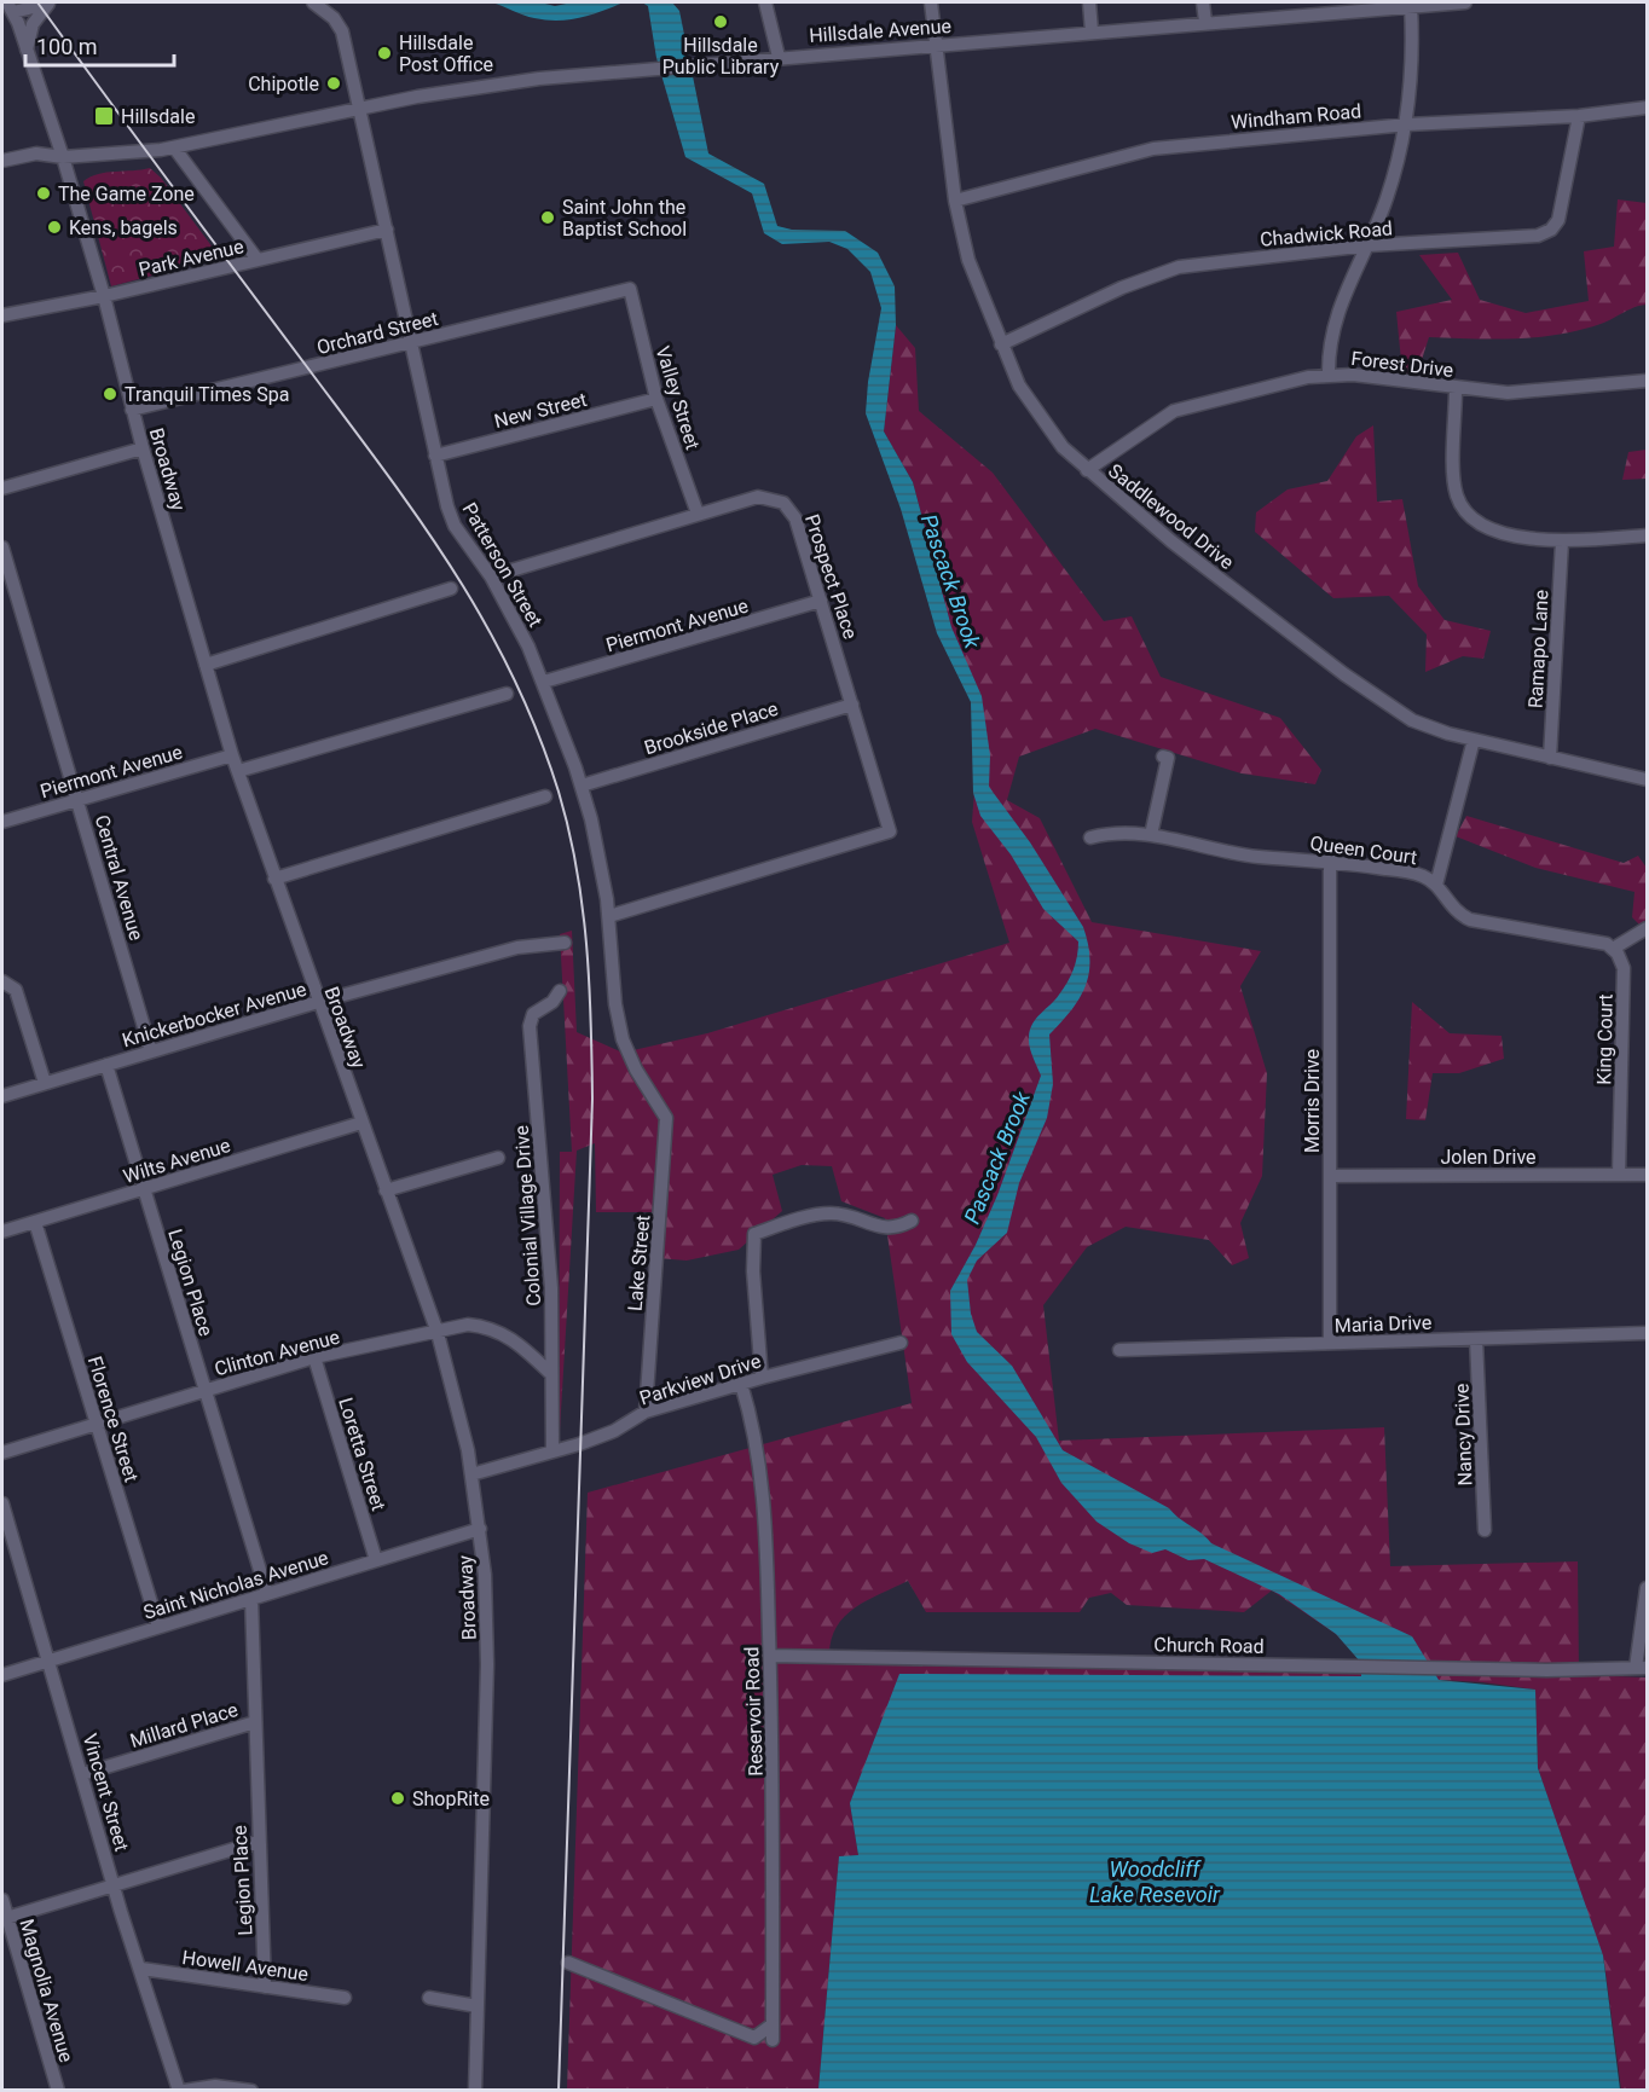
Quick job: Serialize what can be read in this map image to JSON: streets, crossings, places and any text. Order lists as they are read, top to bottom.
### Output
{
  "streets": {
    "street": [
      "Hillsdale Avenue",
      "Windham Road",
      "Chadwick Road",
      "Park Avenue",
      "Orchard Street",
      "Forest Drive",
      "Valley Street",
      "New Street",
      "Broadway",
      "Saddlewood Drive",
      "Patterson Street",
      "Prospect Place",
      "Piermont Avenue",
      "Ramapo Lane",
      "Brookside Place",
      "Queen Court",
      "Central Avenue",
      "Knickerbocker Avenue",
      "King Court",
      "Morris Drive",
      "Jolen Drive",
      "Wilts Avenue",
      "Colonial Village Drive",
      "Lake Street",
      "Legion Place",
      "Maria Drive",
      "Clinton Avenue",
      "Parkview Drive",
      "Florence Street",
      "Nancy Drive",
      "Loretta Street",
      "Saint Nicholas Avenue",
      "Church Road",
      "Reservoir Road",
      "Millard Place",
      "Vincent Street",
      "Howell Avenue",
      "Magnolia Avenue"
    ]
  },
  "crossings": [
    ["Hillsdale Avenue", "Broadway"],
    ["Hillsdale Avenue", "Saddlewood Drive"],
    ["Hillsdale Avenue", "Patterson Street"],
    ["Windham Road", "Chadwick Road"],
    ["Windham Road", "Saddlewood Drive"],
    ["Chadwick Road", "Saddlewood Drive"],
    ["Park Avenue", "Broadway"],
    ["Park Avenue", "Patterson Street"],
    ["Orchard Street", "Valley Street"],
    ["Orchard Street", "Broadway"],
    ["Orchard Street", "Patterson Street"],
    ["Forest Drive", "Saddlewood Drive"],
    ["Valley Street", "New Street"],
    ["Valley Street", "Prospect Place"],
    ["New Street", "Patterson Street"],
    ["Broadway", "Piermont Avenue"],
    ["Broadway", "Knickerbocker Avenue"],
    ["Broadway", "Wilts Avenue"],
    ["Broadway", "Clinton Avenue"],
    ["Broadway", "Parkview Drive"],
    ["Broadway", "Saint Nicholas Avenue"],
    ["Saddlewood Drive", "Ramapo Lane"],
    ["Patterson Street", "Prospect Place"],
    ["Patterson Street", "Piermont Avenue"],
    ["Patterson Street", "Brookside Place"],
    ["Patterson Street", "Lake Street"],
    ["Prospect Place", "Piermont Avenue"],
    ["Prospect Place", "Brookside Place"],
    ["Piermont Avenue", "Central Avenue"],
    ["Queen Court", "King Court"],
    ["Queen Court", "Morris Drive"],
    ["Central Avenue", "Knickerbocker Avenue"],
    ["Knickerbocker Avenue", "Legion Place"],
    ["King Court", "Jolen Drive"],
    ["Morris Drive", "Jolen Drive"],
    ["Morris Drive", "Maria Drive"],
    ["Wilts Avenue", "Legion Place"],
    ["Wilts Avenue", "Florence Street"],
    ["Colonial Village Drive", "Clinton Avenue"],
    ["Colonial Village Drive", "Parkview Drive"],
    ["Lake Street", "Parkview Drive"],
    ["Legion Place", "Clinton Avenue"],
    ["Legion Place", "Saint Nicholas Avenue"],
    ["Legion Place", "Millard Place"],
    ["Legion Place", "Howell Avenue"],
    ["Maria Drive", "Nancy Drive"],
    ["Clinton Avenue", "Florence Street"],
    ["Clinton Avenue", "Loretta Street"],
    ["Parkview Drive", "Reservoir Road"],
    ["Florence Street", "Saint Nicholas Avenue"],
    ["Loretta Street", "Saint Nicholas Avenue"],
    ["Saint Nicholas Avenue", "Vincent Street"],
    ["Church Road", "Reservoir Road"],
    ["Millard Place", "Vincent Street"],
    ["Vincent Street", "Howell Avenue"]
  ],
  "water": ["Pascack Brook", "Woodcliff Lake Resevoir"],
  "places": {
    "other": [
      "Hillsdale Public Library",
      "Hillsdale Post Office",
      "Chipotle",
      "The Game Zone",
      "Saint John the Baptist School",
      "Kens, bagels",
      "Tranquil Times Spa",
      "ShopRite"
    ],
    "transit": ["Hillsdale"]
  },
  "scale_bar": "100 m"
}
